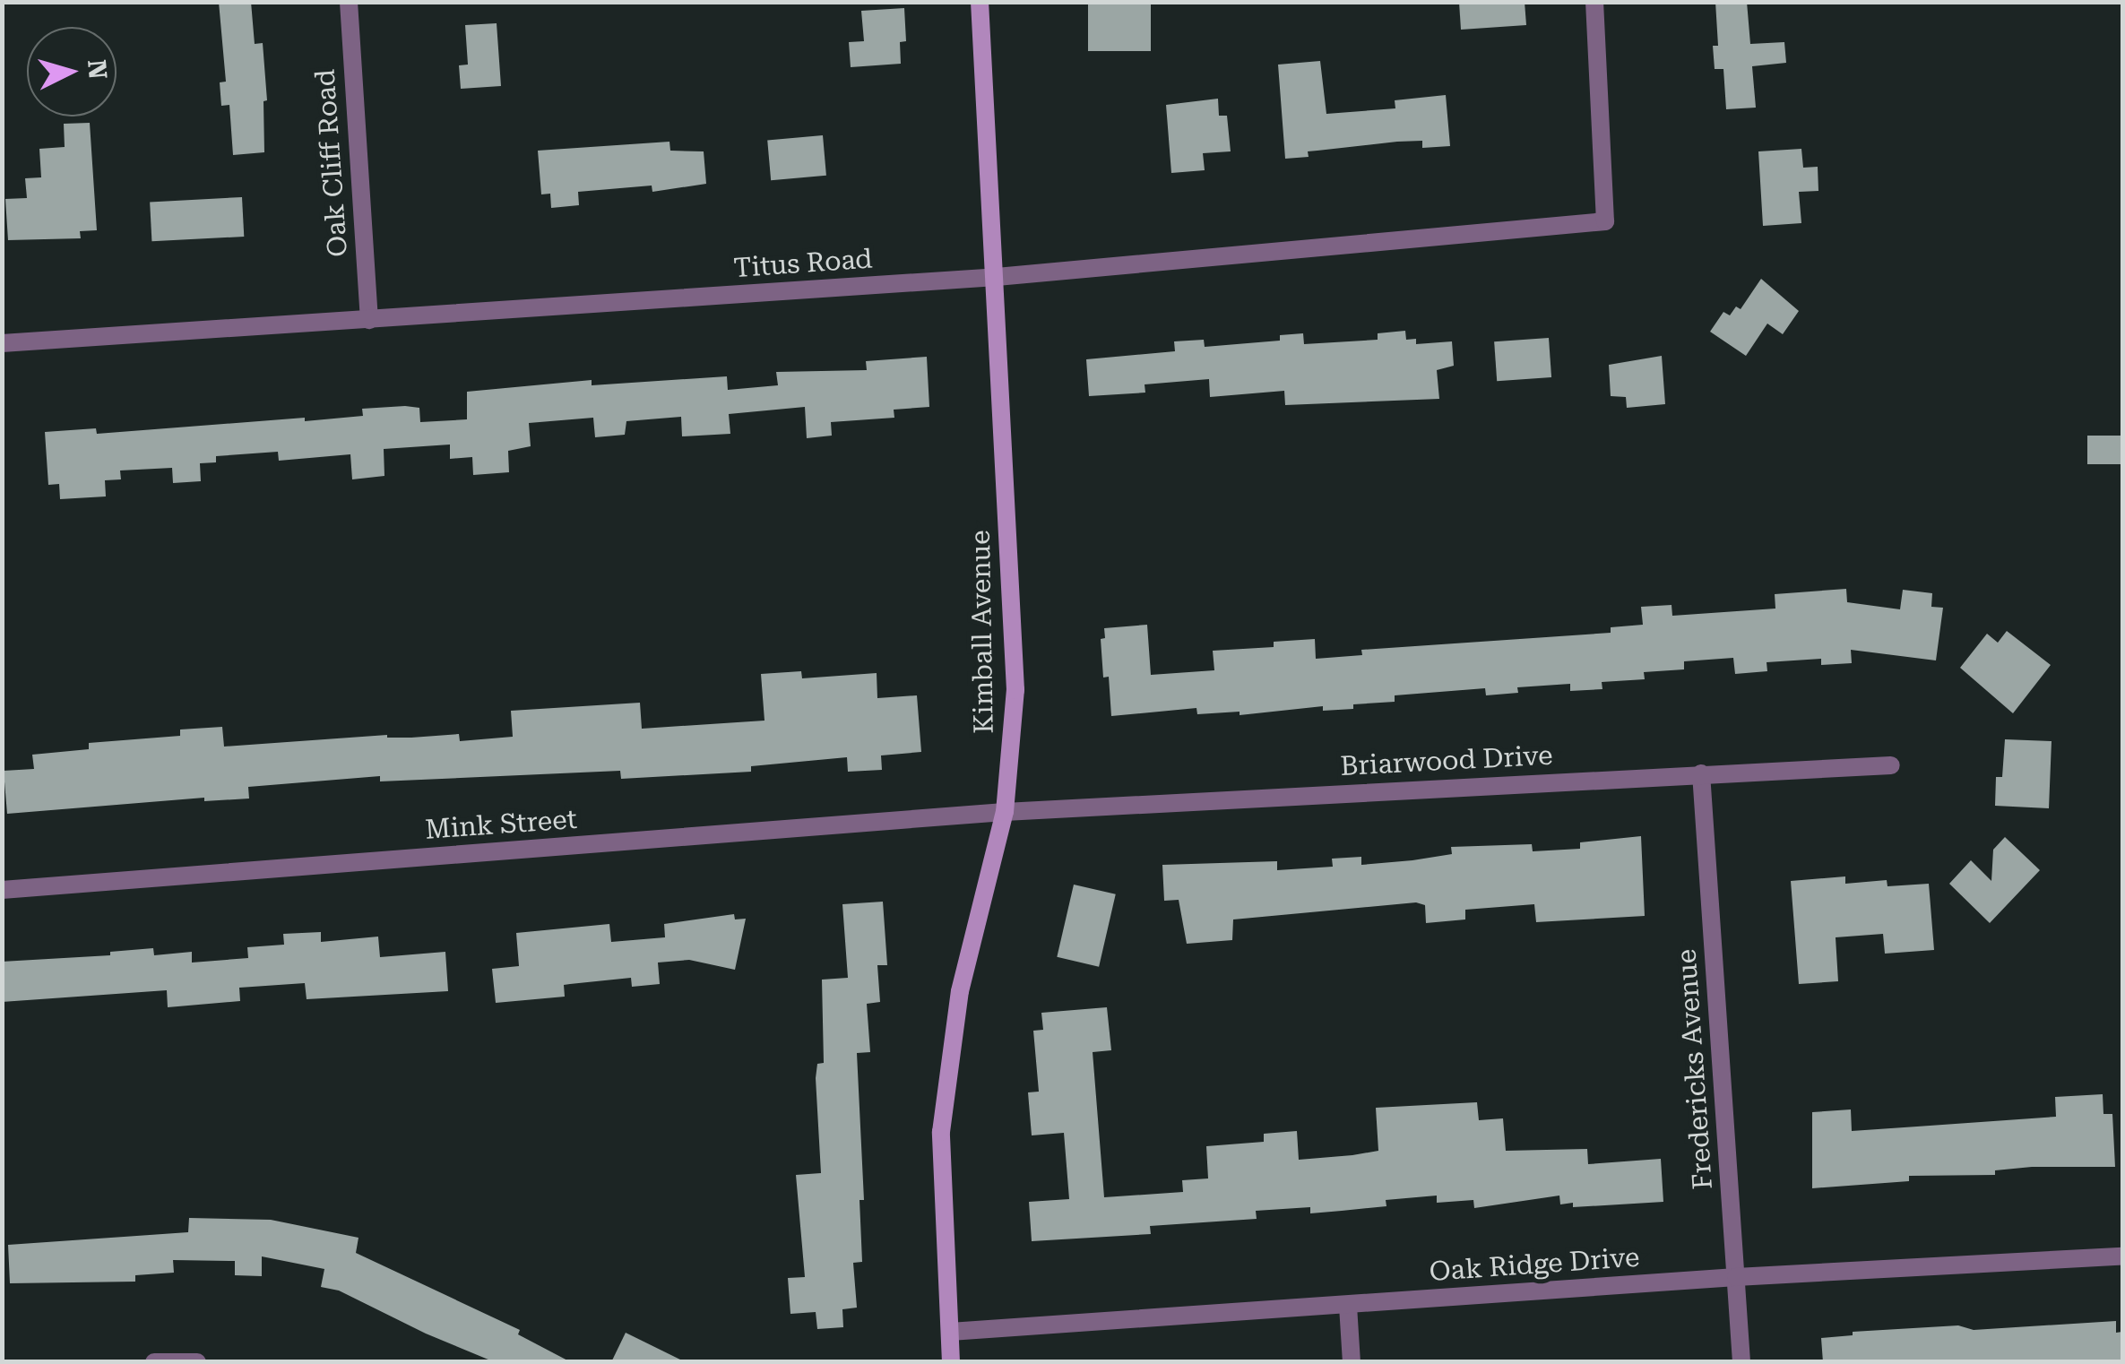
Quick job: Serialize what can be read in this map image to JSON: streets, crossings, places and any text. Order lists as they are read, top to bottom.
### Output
{
  "streets": {
    "street": [
      "Oak Cliff Road",
      "Titus Road",
      "Kimball Avenue",
      "Briarwood Drive",
      "Mink Street",
      "Fredericks Avenue",
      "Oak Ridge Drive"
    ]
  },
  "crossings": [
    ["Oak Cliff Road", "Titus Road"],
    ["Titus Road", "Kimball Avenue"],
    ["Kimball Avenue", "Briarwood Drive"],
    ["Kimball Avenue", "Mink Street"],
    ["Kimball Avenue", "Oak Ridge Drive"],
    ["Briarwood Drive", "Mink Street"],
    ["Briarwood Drive", "Fredericks Avenue"],
    ["Fredericks Avenue", "Oak Ridge Drive"]
  ],
  "north": "right"
}
